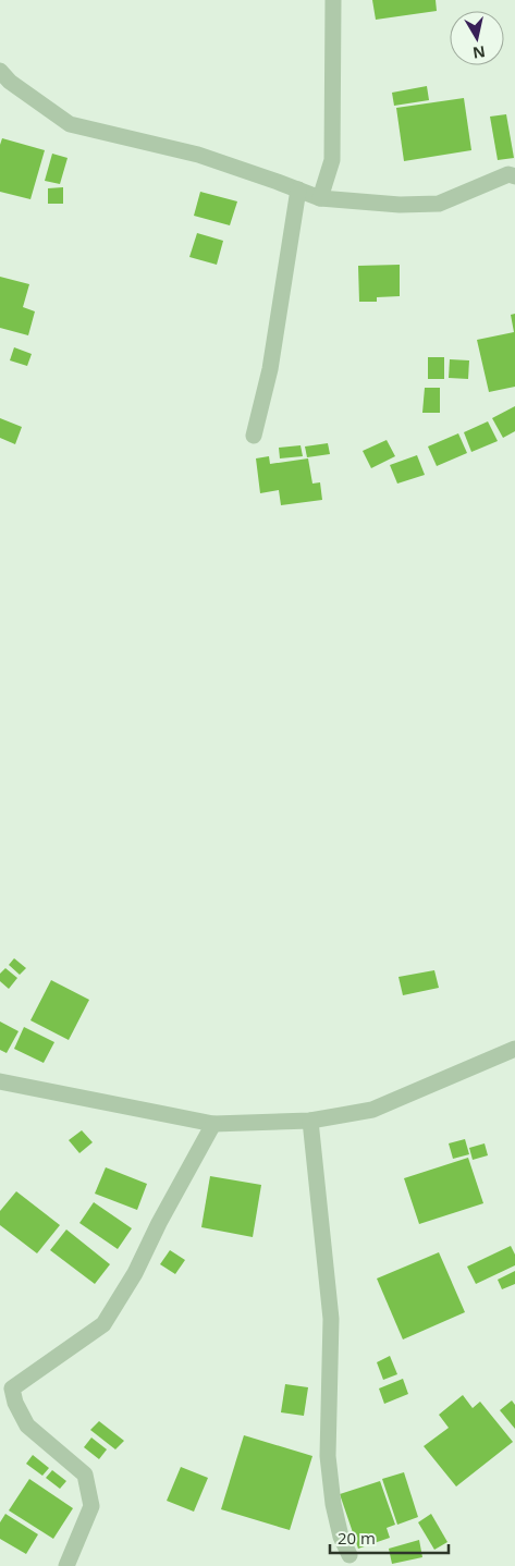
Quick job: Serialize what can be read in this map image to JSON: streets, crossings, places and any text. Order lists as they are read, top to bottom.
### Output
{
  "scale_bar": "20 m",
  "north": "bottom"
}
